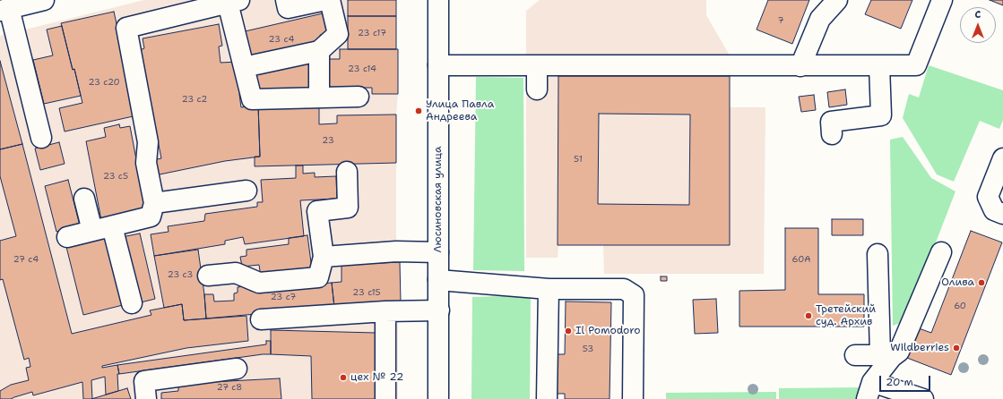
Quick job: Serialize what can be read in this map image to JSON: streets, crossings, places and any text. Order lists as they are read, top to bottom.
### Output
{
  "streets": {
    "main road": ["Люсиновская улица"]
  },
  "places": [
    "Улица Павла Андреева",
    "Олива",
    "Третейский суд. Архив",
    "Il Pomodoro",
    "Wildberries",
    "цех № 22"
  ],
  "house_numbers": [
    "7",
    "23 с17",
    "23 с4",
    "23 с14",
    "23 с20",
    "23 с2",
    "23",
    "51",
    "23 с5",
    "27 с4",
    "60А",
    "23 с3",
    "23 с15",
    "23 с7",
    "60",
    "53",
    "27 с8"
  ],
  "scale_bar": "20 m",
  "north": "top"
}
